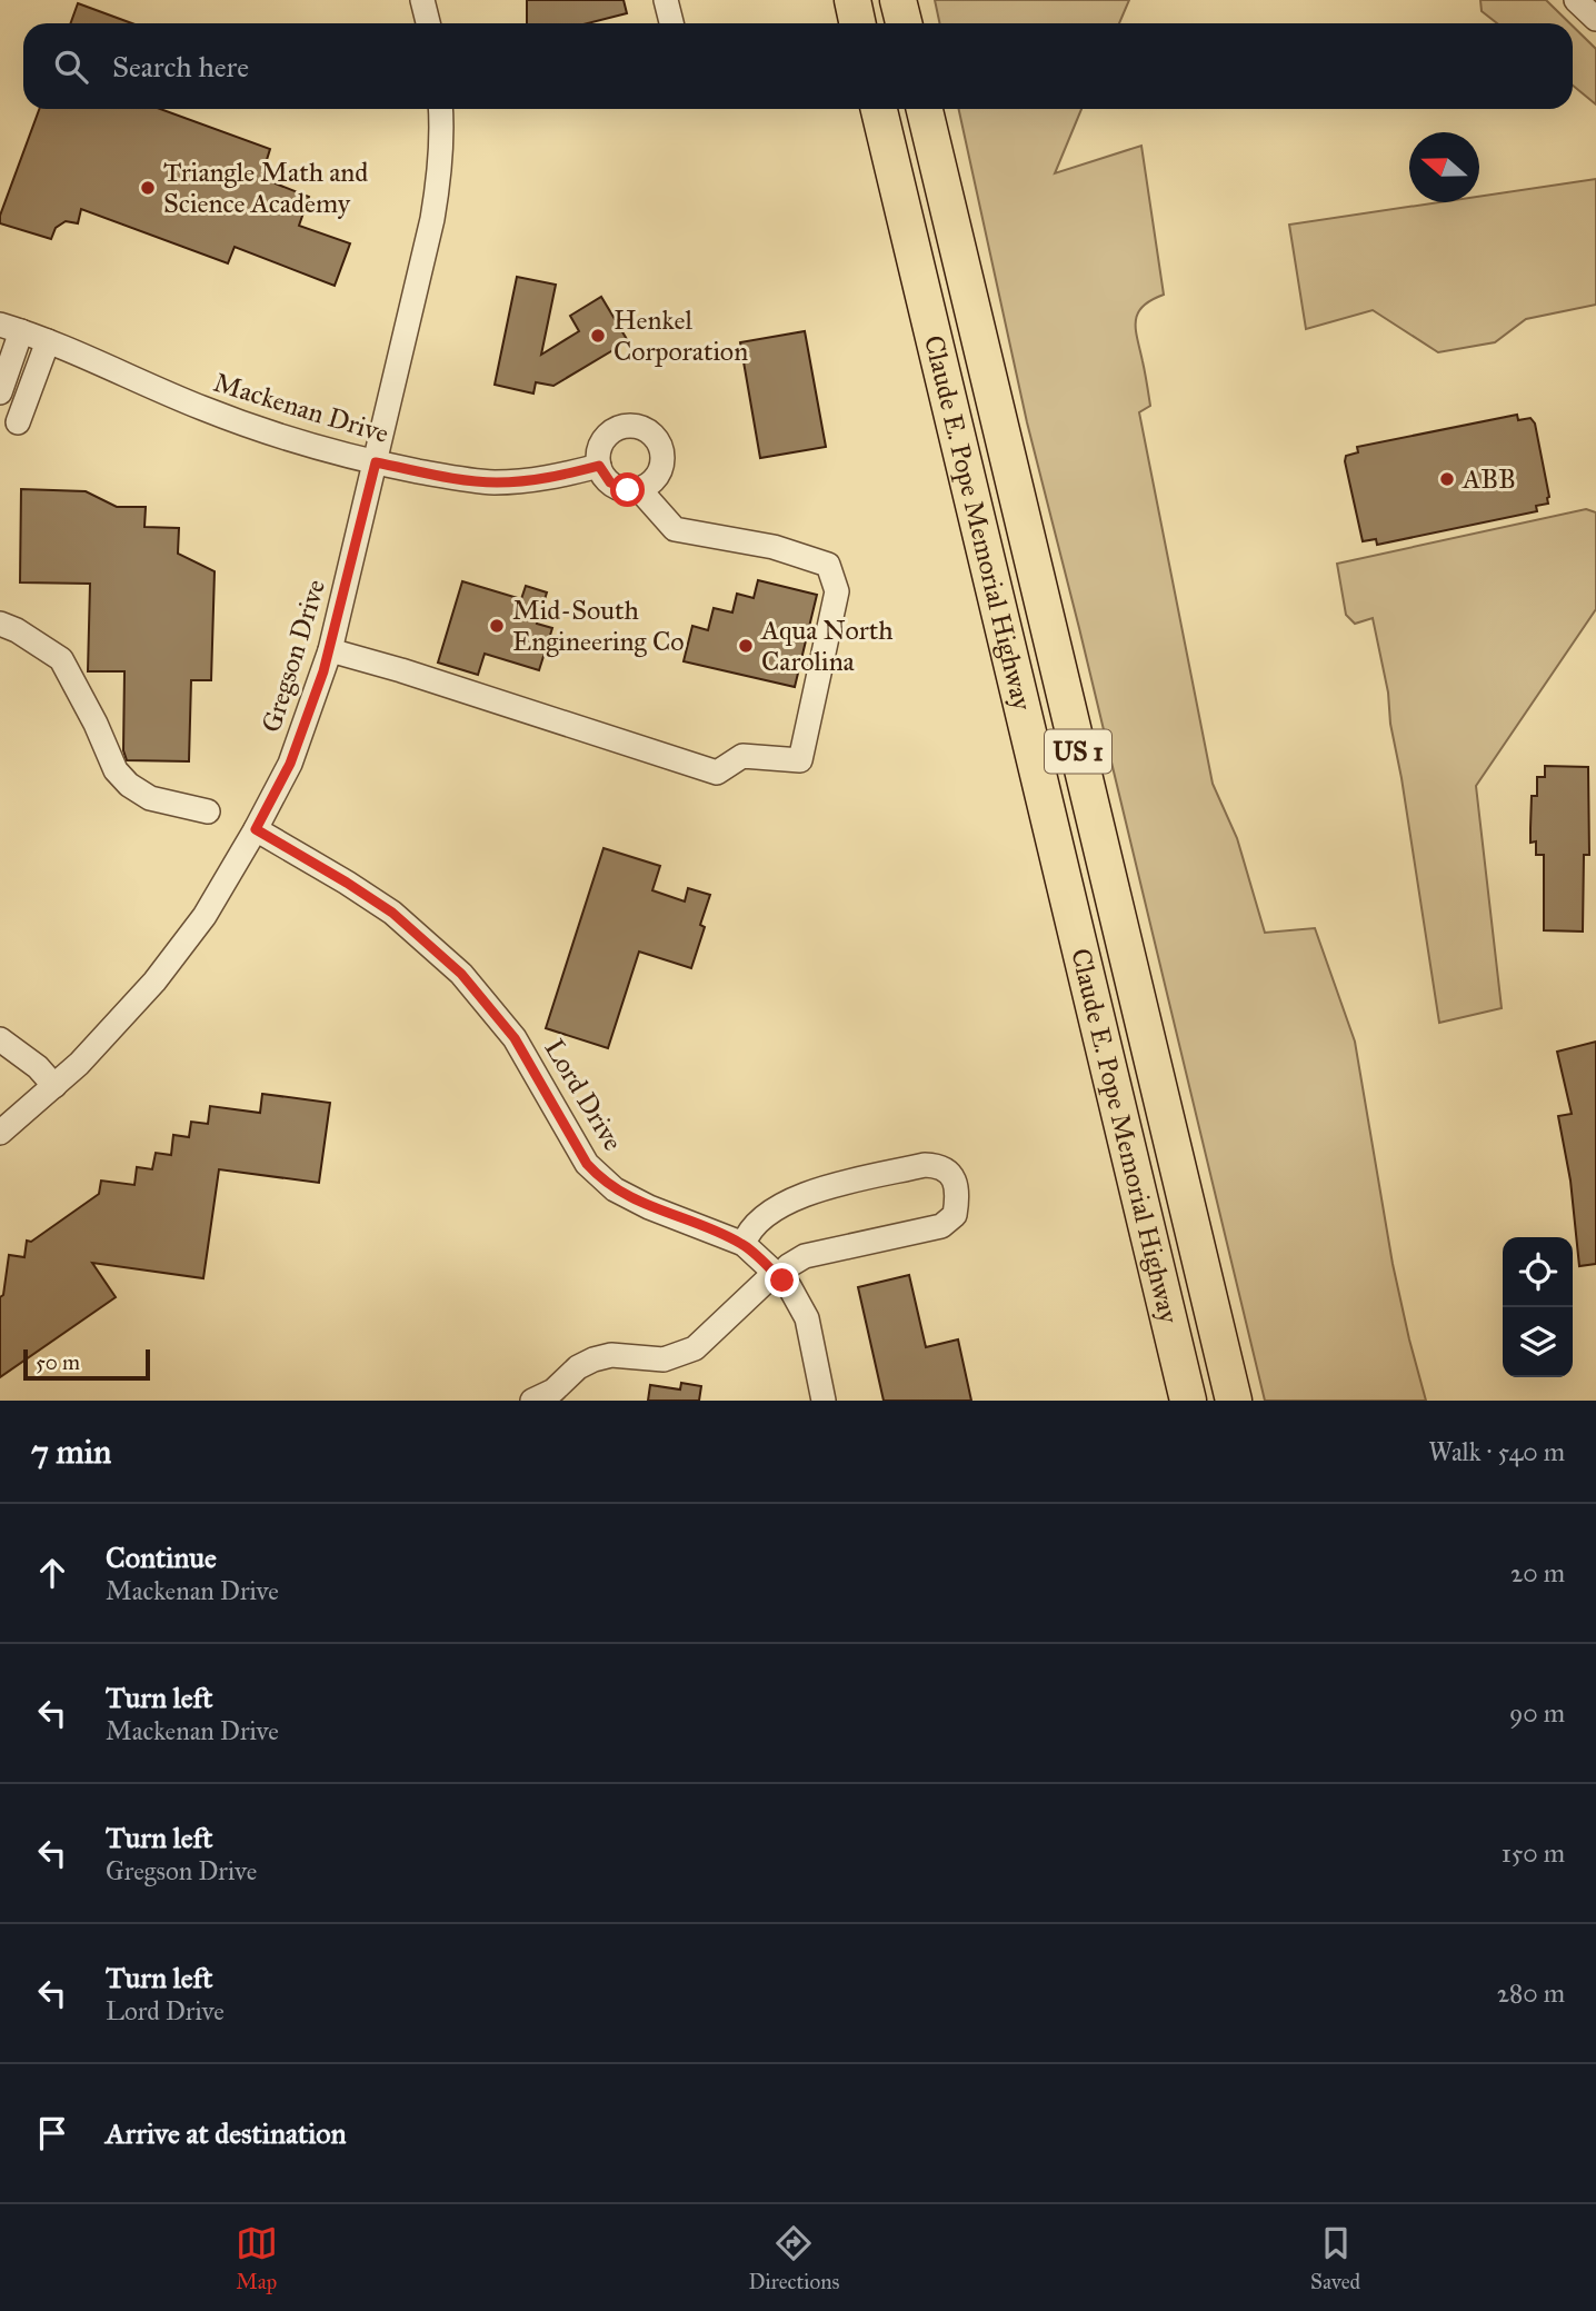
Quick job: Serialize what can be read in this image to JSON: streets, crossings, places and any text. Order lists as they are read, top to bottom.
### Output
{
  "streets": {
    "highway": ["Claude E. Pope Memorial Highway", "US 1"],
    "street": ["Mackenan Drive", "Gregson Drive", "Lord Drive"]
  },
  "crossings": [
    ["Mackenan Drive", "Gregson Drive"],
    ["Gregson Drive", "Lord Drive"]
  ],
  "places": [
    "Triangle Math and Science Academy",
    "Henkel Corporation",
    "ABB",
    "Mid-South Engineering Co",
    "Aqua North Carolina"
  ],
  "scale_bar": "50 m",
  "north": "left",
  "page": {
    "search": "Search here",
    "scale": "50 m",
    "heading": ["7 min", "Walk · 540 m"],
    "list": [
      ["Continue", "Mackenan Drive", "20 m"],
      ["Turn left", "Mackenan Drive", "90 m"],
      ["Turn left", "Gregson Drive", "150 m"],
      ["Turn left", "Lord Drive", "280 m"],
      "Arrive at destination"
    ],
    "nav": ["Map", "Directions", "Saved"]
  }
}
